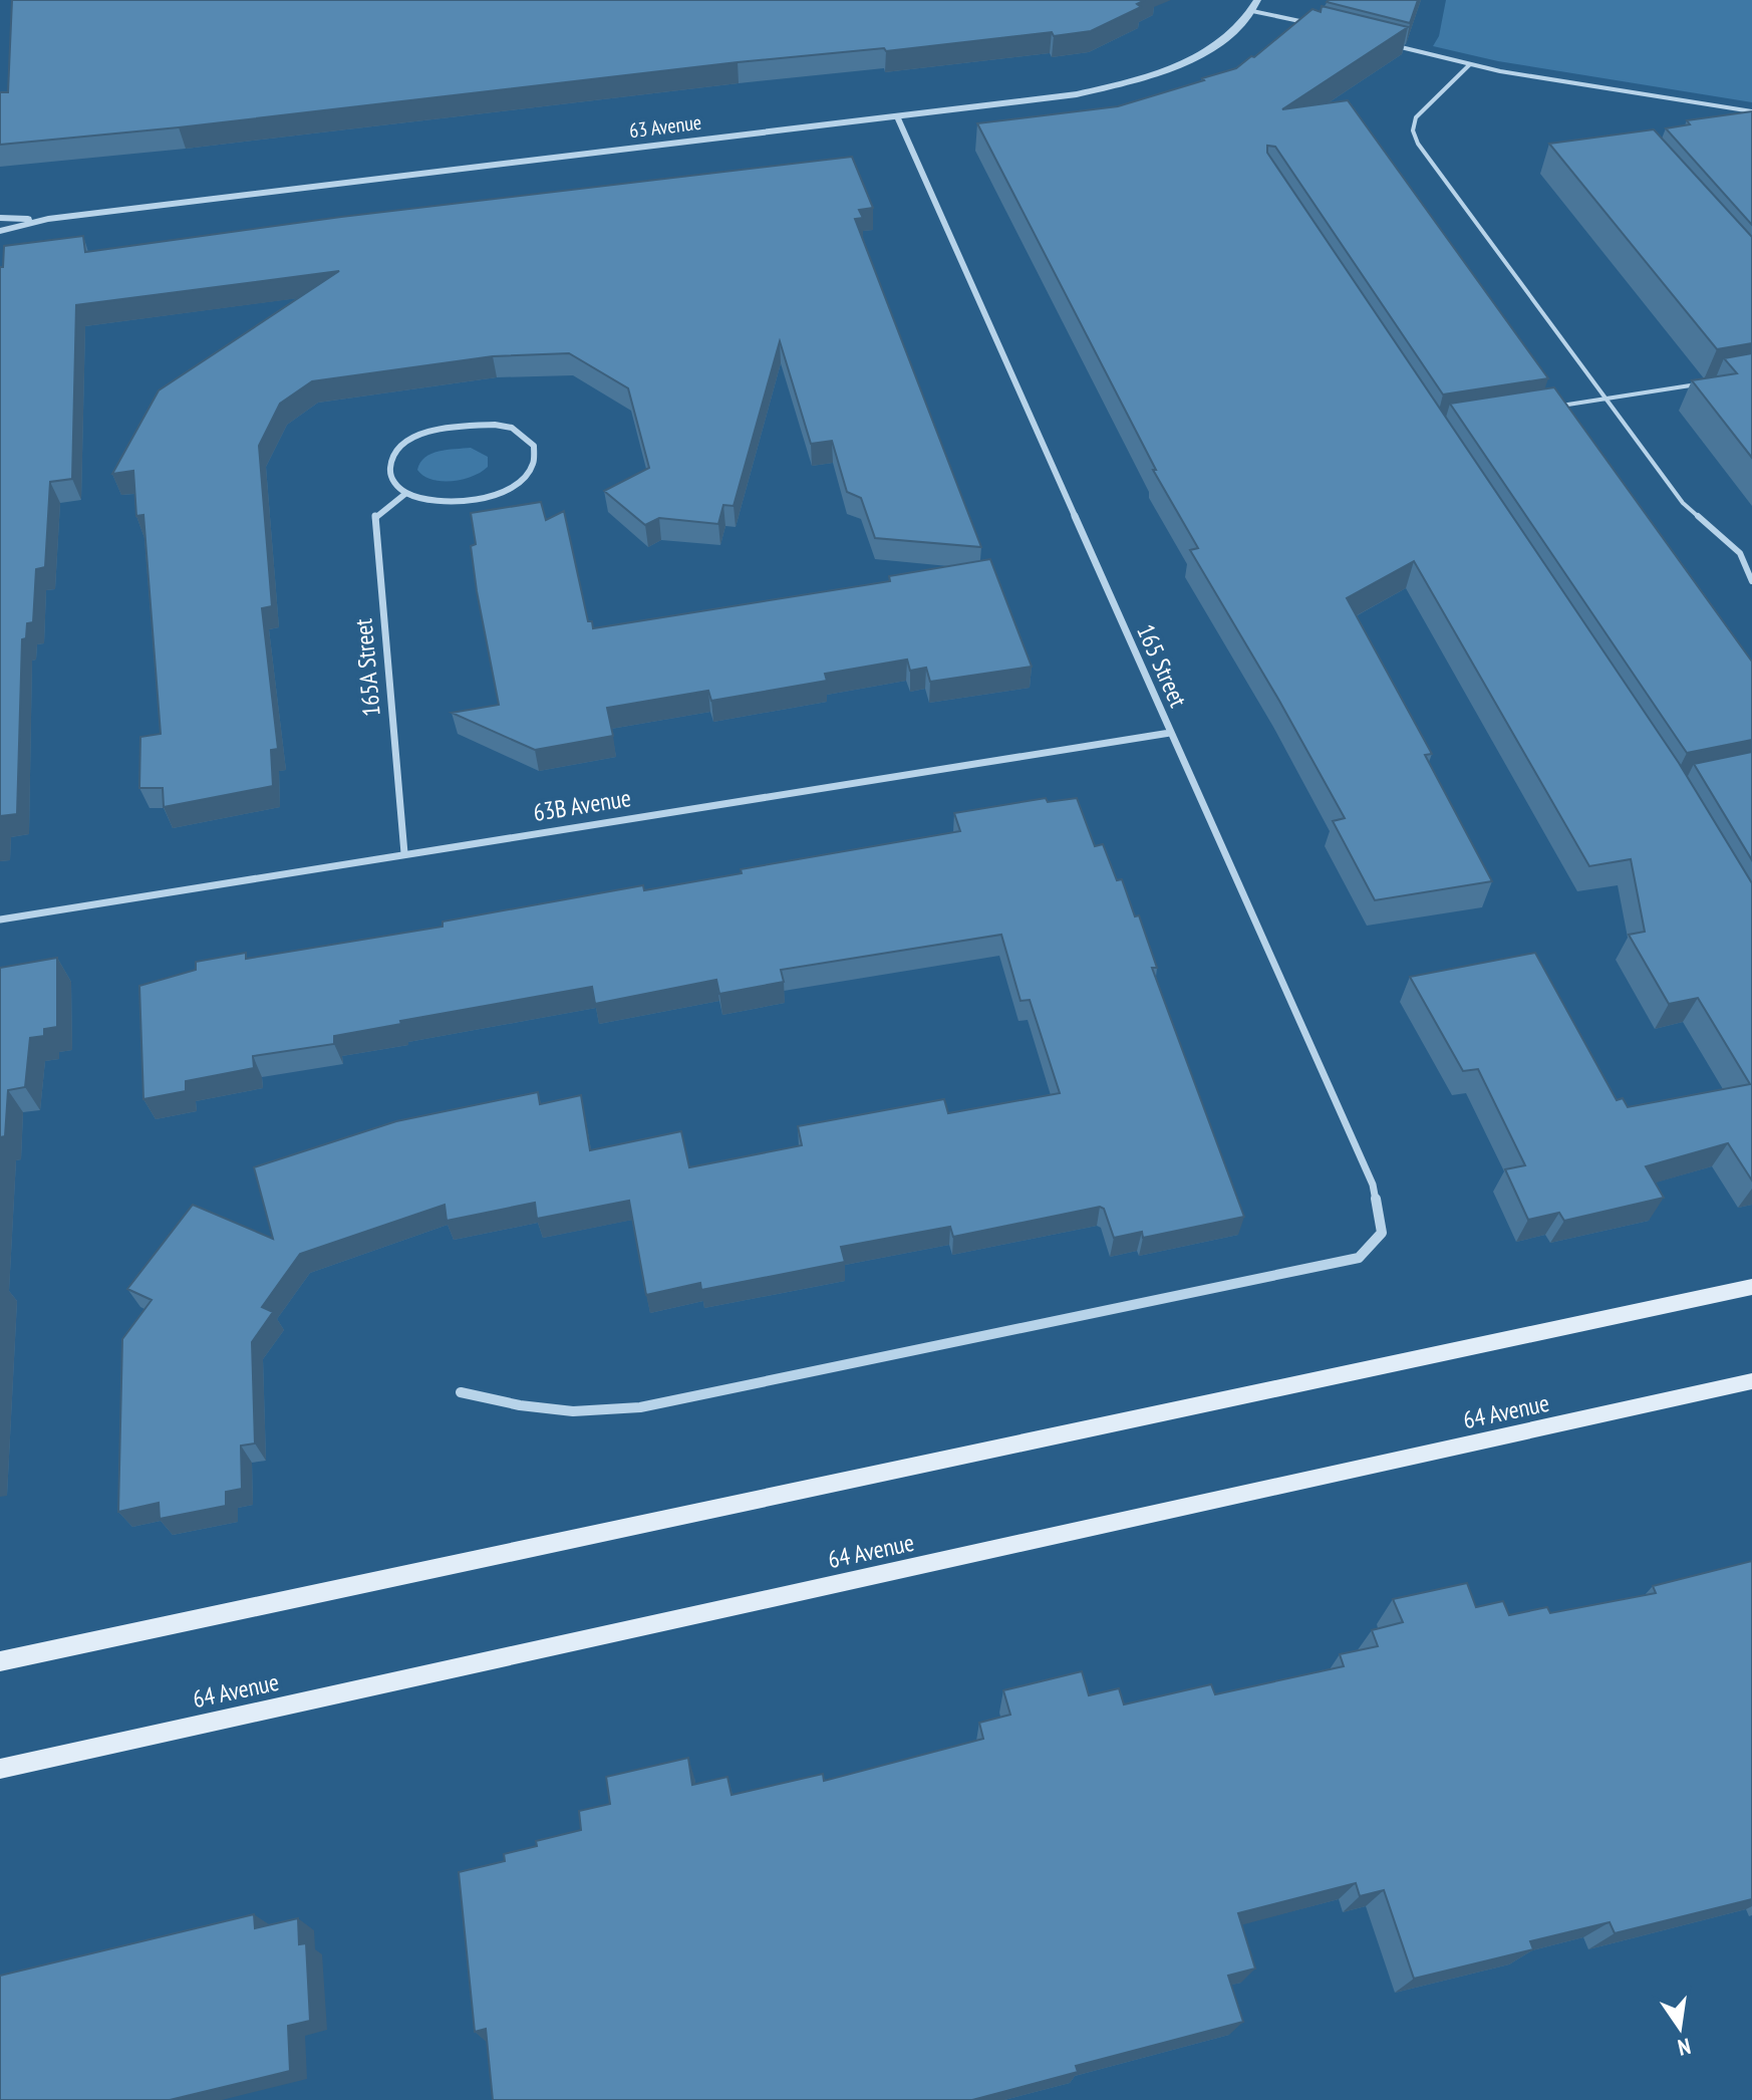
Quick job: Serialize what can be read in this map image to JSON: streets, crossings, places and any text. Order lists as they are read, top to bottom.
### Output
{
  "streets": {
    "main road": ["64 Avenue"],
    "street": [
      "63 Avenue",
      "165 Street",
      "165A Street",
      "63B Avenue"
    ]
  },
  "crossings": [
    ["63 Avenue", "165 Street"],
    ["165 Street", "63B Avenue"],
    ["165A Street", "63B Avenue"]
  ],
  "north": "bottom"
}
